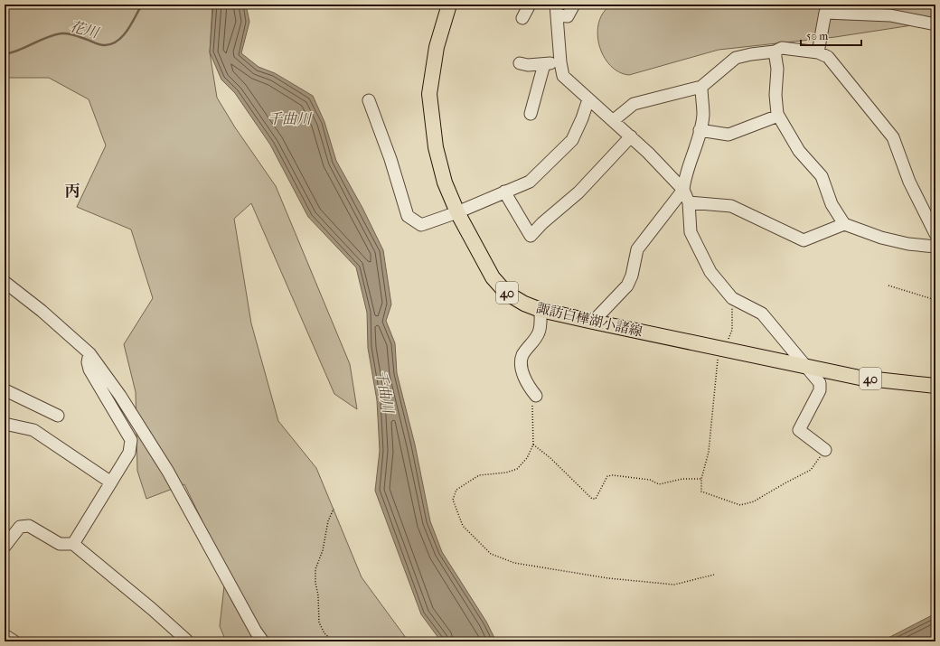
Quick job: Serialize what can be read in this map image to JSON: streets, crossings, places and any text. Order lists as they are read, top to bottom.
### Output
{
  "streets": {
    "main road": ["40", "諏訪白樺湖小諸線"]
  },
  "districts": ["丙"],
  "water": ["花川", "千曲川"],
  "scale_bar": "50 m"
}
